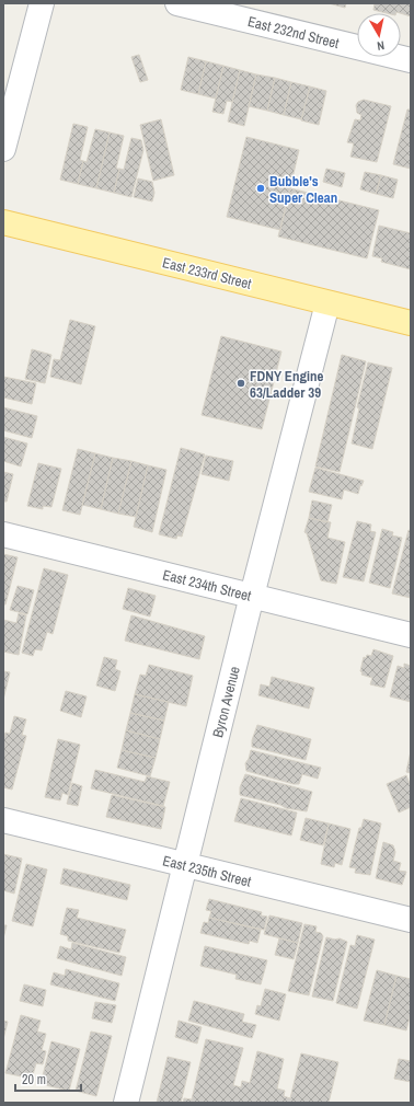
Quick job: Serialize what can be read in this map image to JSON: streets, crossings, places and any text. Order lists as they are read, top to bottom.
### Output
{
  "streets": {
    "main road": ["East 233rd Street"],
    "street": [
      "East 232nd Street",
      "East 234th Street",
      "Byron Avenue",
      "East 235th Street"
    ]
  },
  "crossings": [
    ["East 233rd Street", "Byron Avenue"],
    ["East 234th Street", "Byron Avenue"],
    ["Byron Avenue", "East 235th Street"]
  ],
  "places": ["Bubble's Super Clean", "FDNY Engine 63/Ladder 39"],
  "scale_bar": "20 m",
  "north": "bottom"
}
